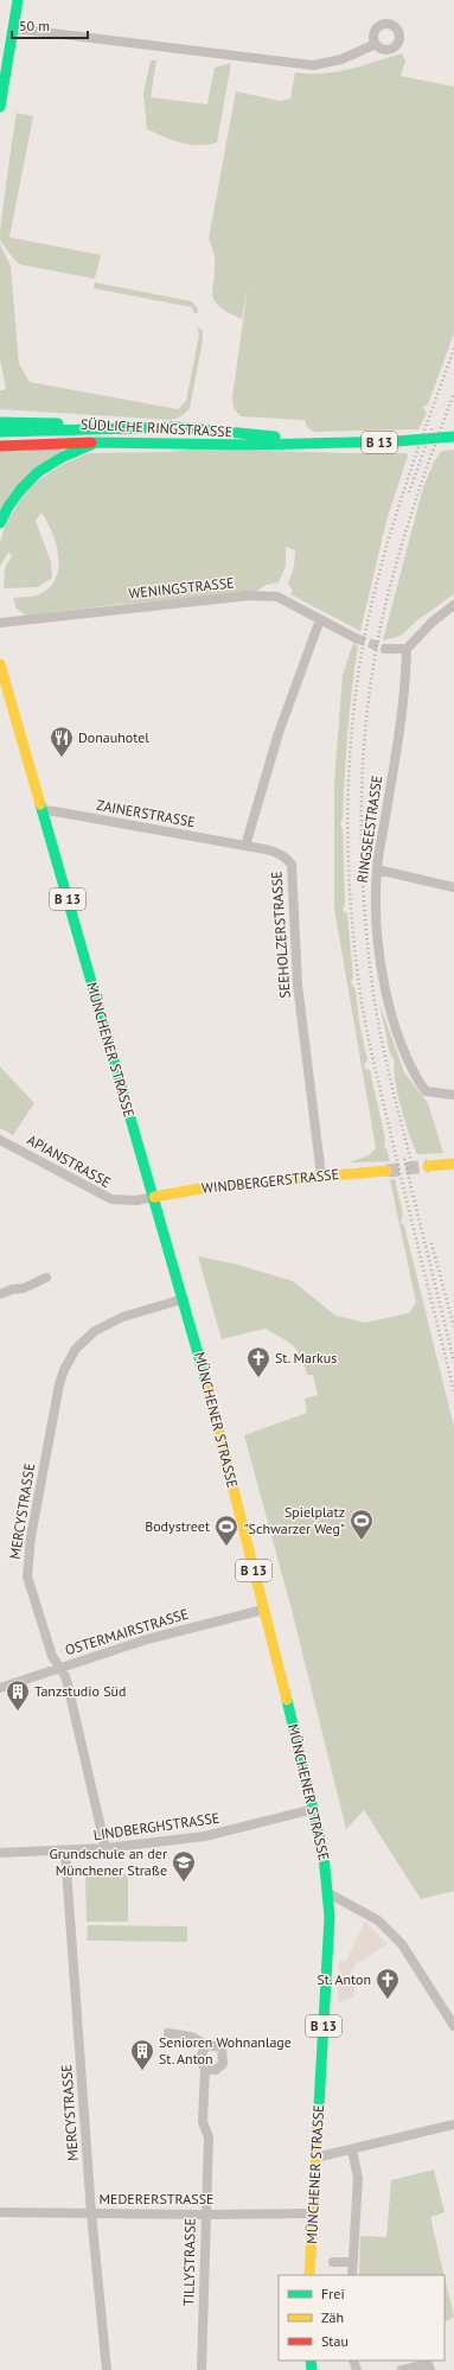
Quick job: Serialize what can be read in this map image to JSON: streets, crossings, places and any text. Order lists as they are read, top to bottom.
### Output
{
  "streets": {
    "main road": [
      "SÜDLICHE RINGSTRASSE",
      "B 13",
      "MÜNCHENER STRASSE",
      "WINDBERGERSTRASSE"
    ],
    "street": [
      "WENINGSTRASSE",
      "ZAINERSTRASSE",
      "RINGSEESTRASSE",
      "SEEHOLZERSTRASSE",
      "APIANSTRASSE",
      "MERCYSTRASSE",
      "OSTERMAIRSTRASSE",
      "LINDBERGHSTRASSE",
      "MEDERERSTRASSE",
      "TILLYSTRASSE"
    ]
  },
  "crossings": [
    ["SÜDLICHE RINGSTRASSE", "B 13"],
    ["ZAINERSTRASSE", "SEEHOLZERSTRASSE"],
    ["ZAINERSTRASSE", "MÜNCHENER STRASSE"],
    ["SEEHOLZERSTRASSE", "WINDBERGERSTRASSE"],
    ["MÜNCHENER STRASSE", "APIANSTRASSE"],
    ["MÜNCHENER STRASSE", "WINDBERGERSTRASSE"],
    ["MÜNCHENER STRASSE", "MERCYSTRASSE"],
    ["MÜNCHENER STRASSE", "OSTERMAIRSTRASSE"],
    ["MÜNCHENER STRASSE", "LINDBERGHSTRASSE"],
    ["MÜNCHENER STRASSE", "MEDERERSTRASSE"],
    ["APIANSTRASSE", "WINDBERGERSTRASSE"],
    ["MERCYSTRASSE", "OSTERMAIRSTRASSE"],
    ["MERCYSTRASSE", "LINDBERGHSTRASSE"],
    ["MERCYSTRASSE", "MEDERERSTRASSE"],
    ["MEDERERSTRASSE", "TILLYSTRASSE"]
  ],
  "places": {
    "restaurant": ["Donauhotel"],
    "church": ["St. Markus", "St. Anton"],
    "sports": ["Spielplatz \"Schwarzer Weg\"", "Bodystreet"],
    "building": ["Tanzstudio Süd", "Senioren Wohnanlage St. Anton"],
    "school or university": ["Grundschule an der Münchener Straße"]
  },
  "legend": ["Frei", "Zäh", "Stau"],
  "scale_bar": "50 m"
}
